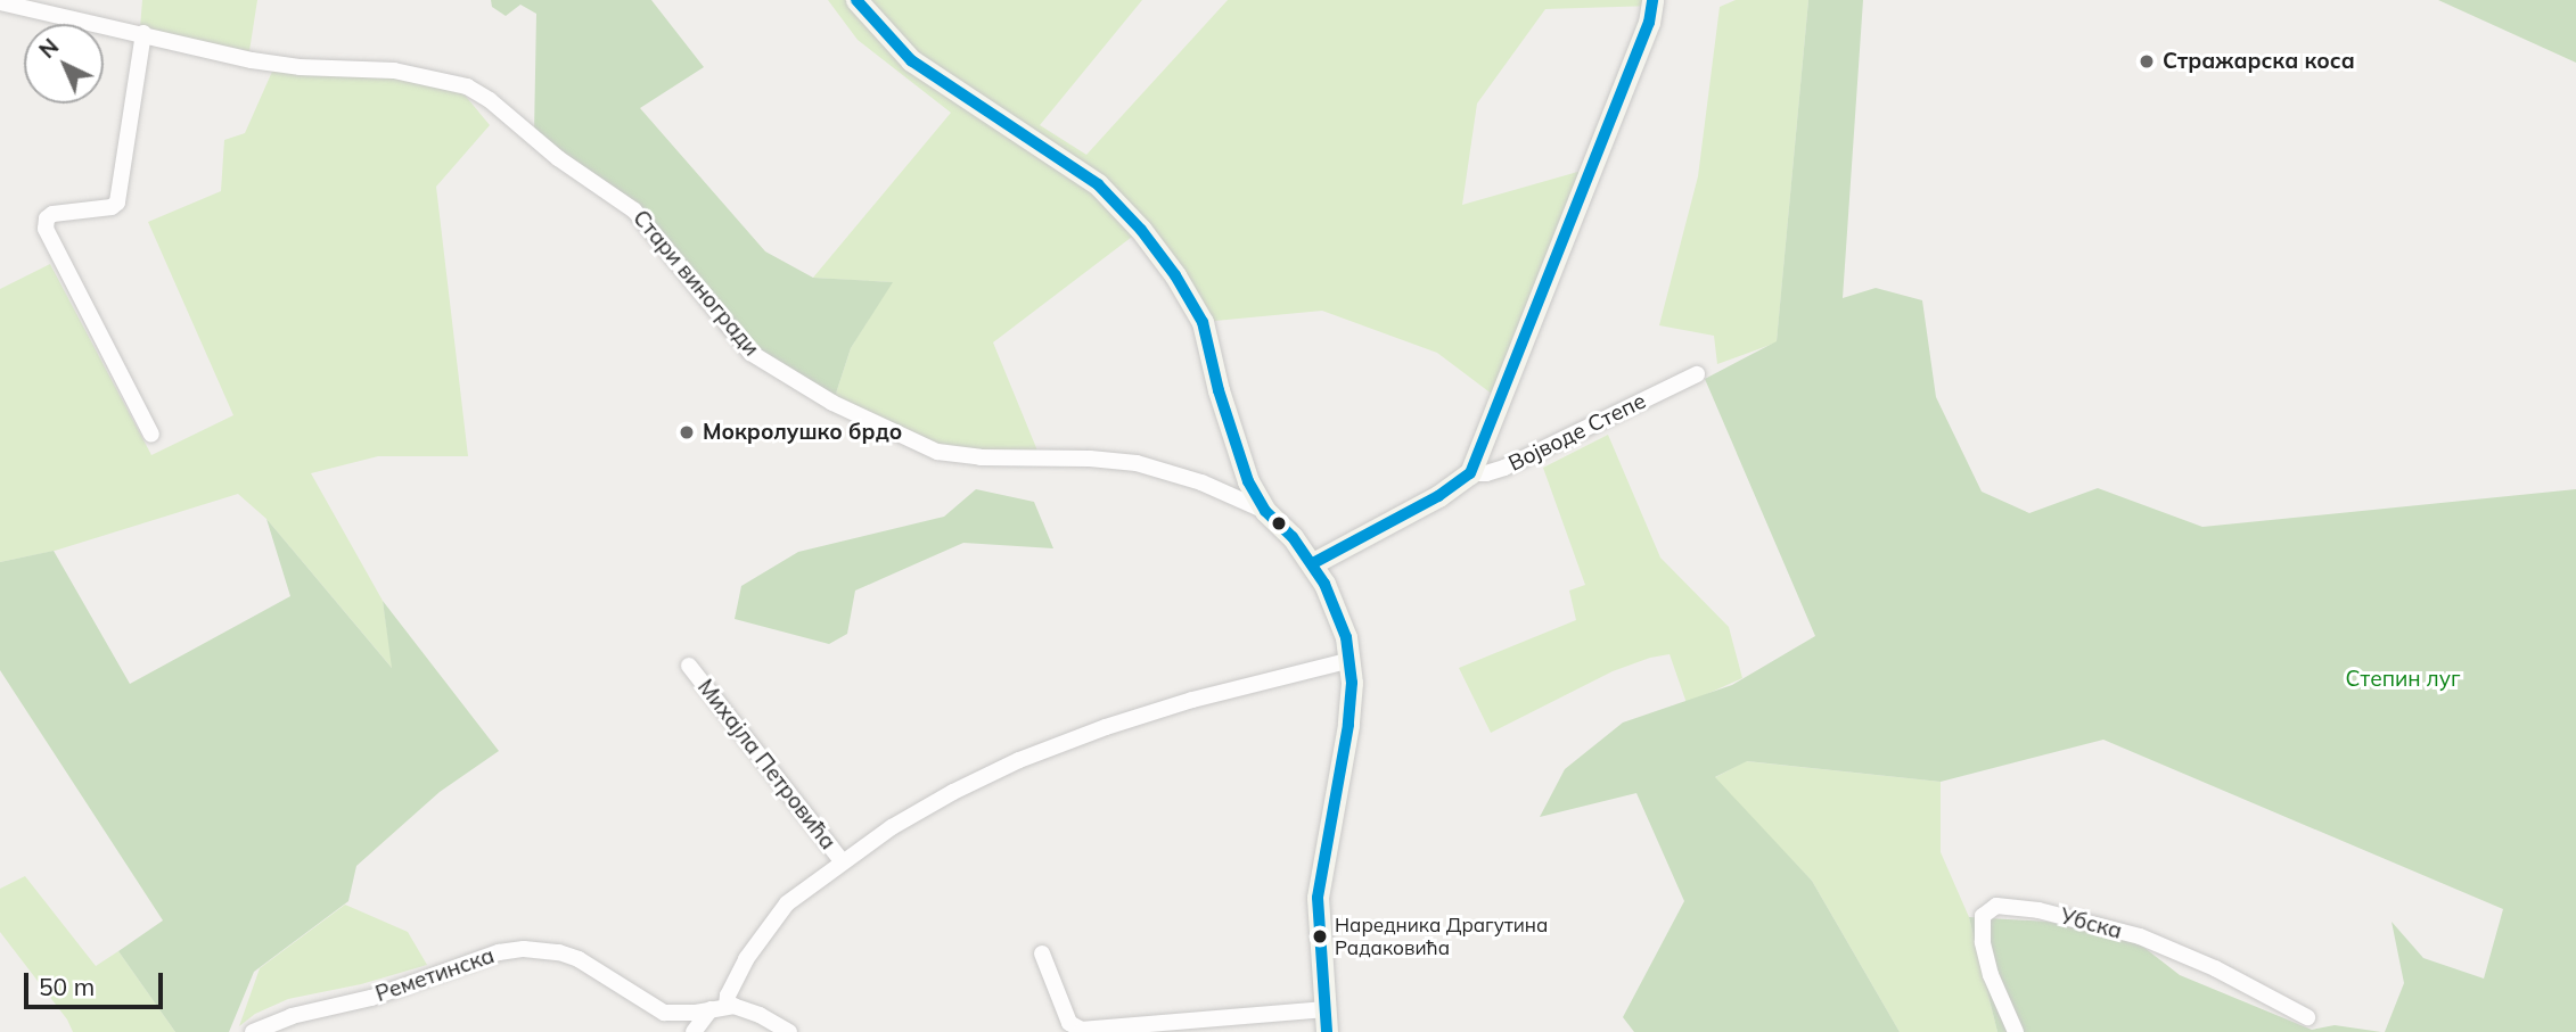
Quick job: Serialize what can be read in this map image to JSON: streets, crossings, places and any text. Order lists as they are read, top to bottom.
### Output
{
  "streets": {
    "street": [
      "Стари виногради",
      "Војводе Степе",
      "Михајла Петровића",
      "Убска",
      "Реметинска"
    ]
  },
  "crossings": [
    ["Стари виногради", "Војводе Степе"]
  ],
  "parks": ["Степин луг"],
  "places": ["Стражарска коса", "Мокролушко брдо", "Наредника Драгутина Радаковића"],
  "scale_bar": "50 m",
  "north": "top left"
}
